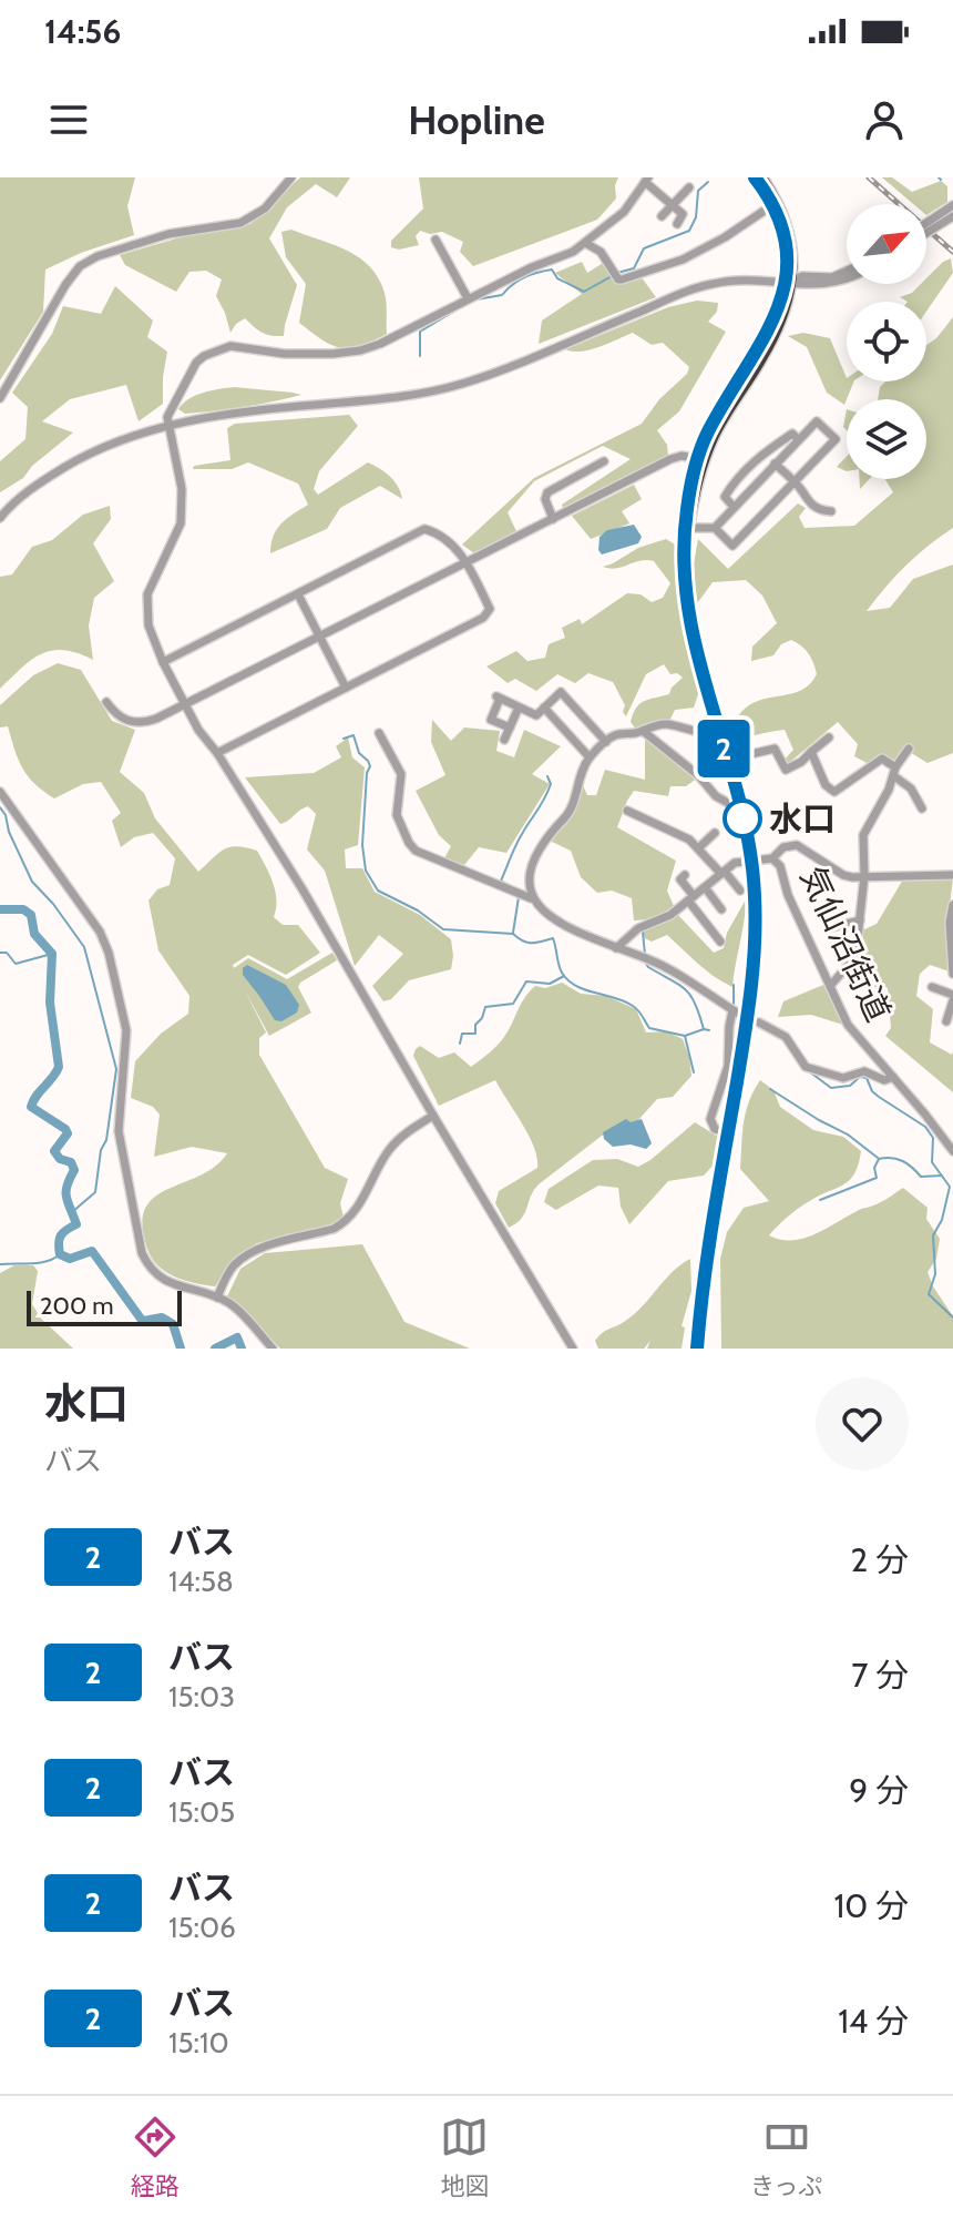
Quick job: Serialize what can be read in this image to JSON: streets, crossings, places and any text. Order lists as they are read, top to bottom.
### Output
{
  "streets": {
    "street": ["気仙沼街道"]
  },
  "places": ["水口"],
  "lines": ["bus line 2"],
  "scale_bar": "200 m",
  "north": "top right",
  "page": {
    "status": "14:56",
    "header": "Hopline",
    "on_map": "2",
    "scale": "200 m",
    "heading": ["水口", "バス"],
    "list": [
      {
        "mark": "2",
        "name": "バス",
        "note": "14:58",
        "value": "2 分"
      },
      {
        "mark": "2",
        "name": "バス",
        "note": "15:03",
        "value": "7 分"
      },
      {
        "mark": "2",
        "name": "バス",
        "note": "15:05",
        "value": "9 分"
      },
      {
        "mark": "2",
        "name": "バス",
        "note": "15:06",
        "value": "10 分"
      },
      {
        "mark": "2",
        "name": "バス",
        "note": "15:10",
        "value": "14 分"
      }
    ],
    "tabs": ["経路", "地図", "きっぷ"]
  }
}
